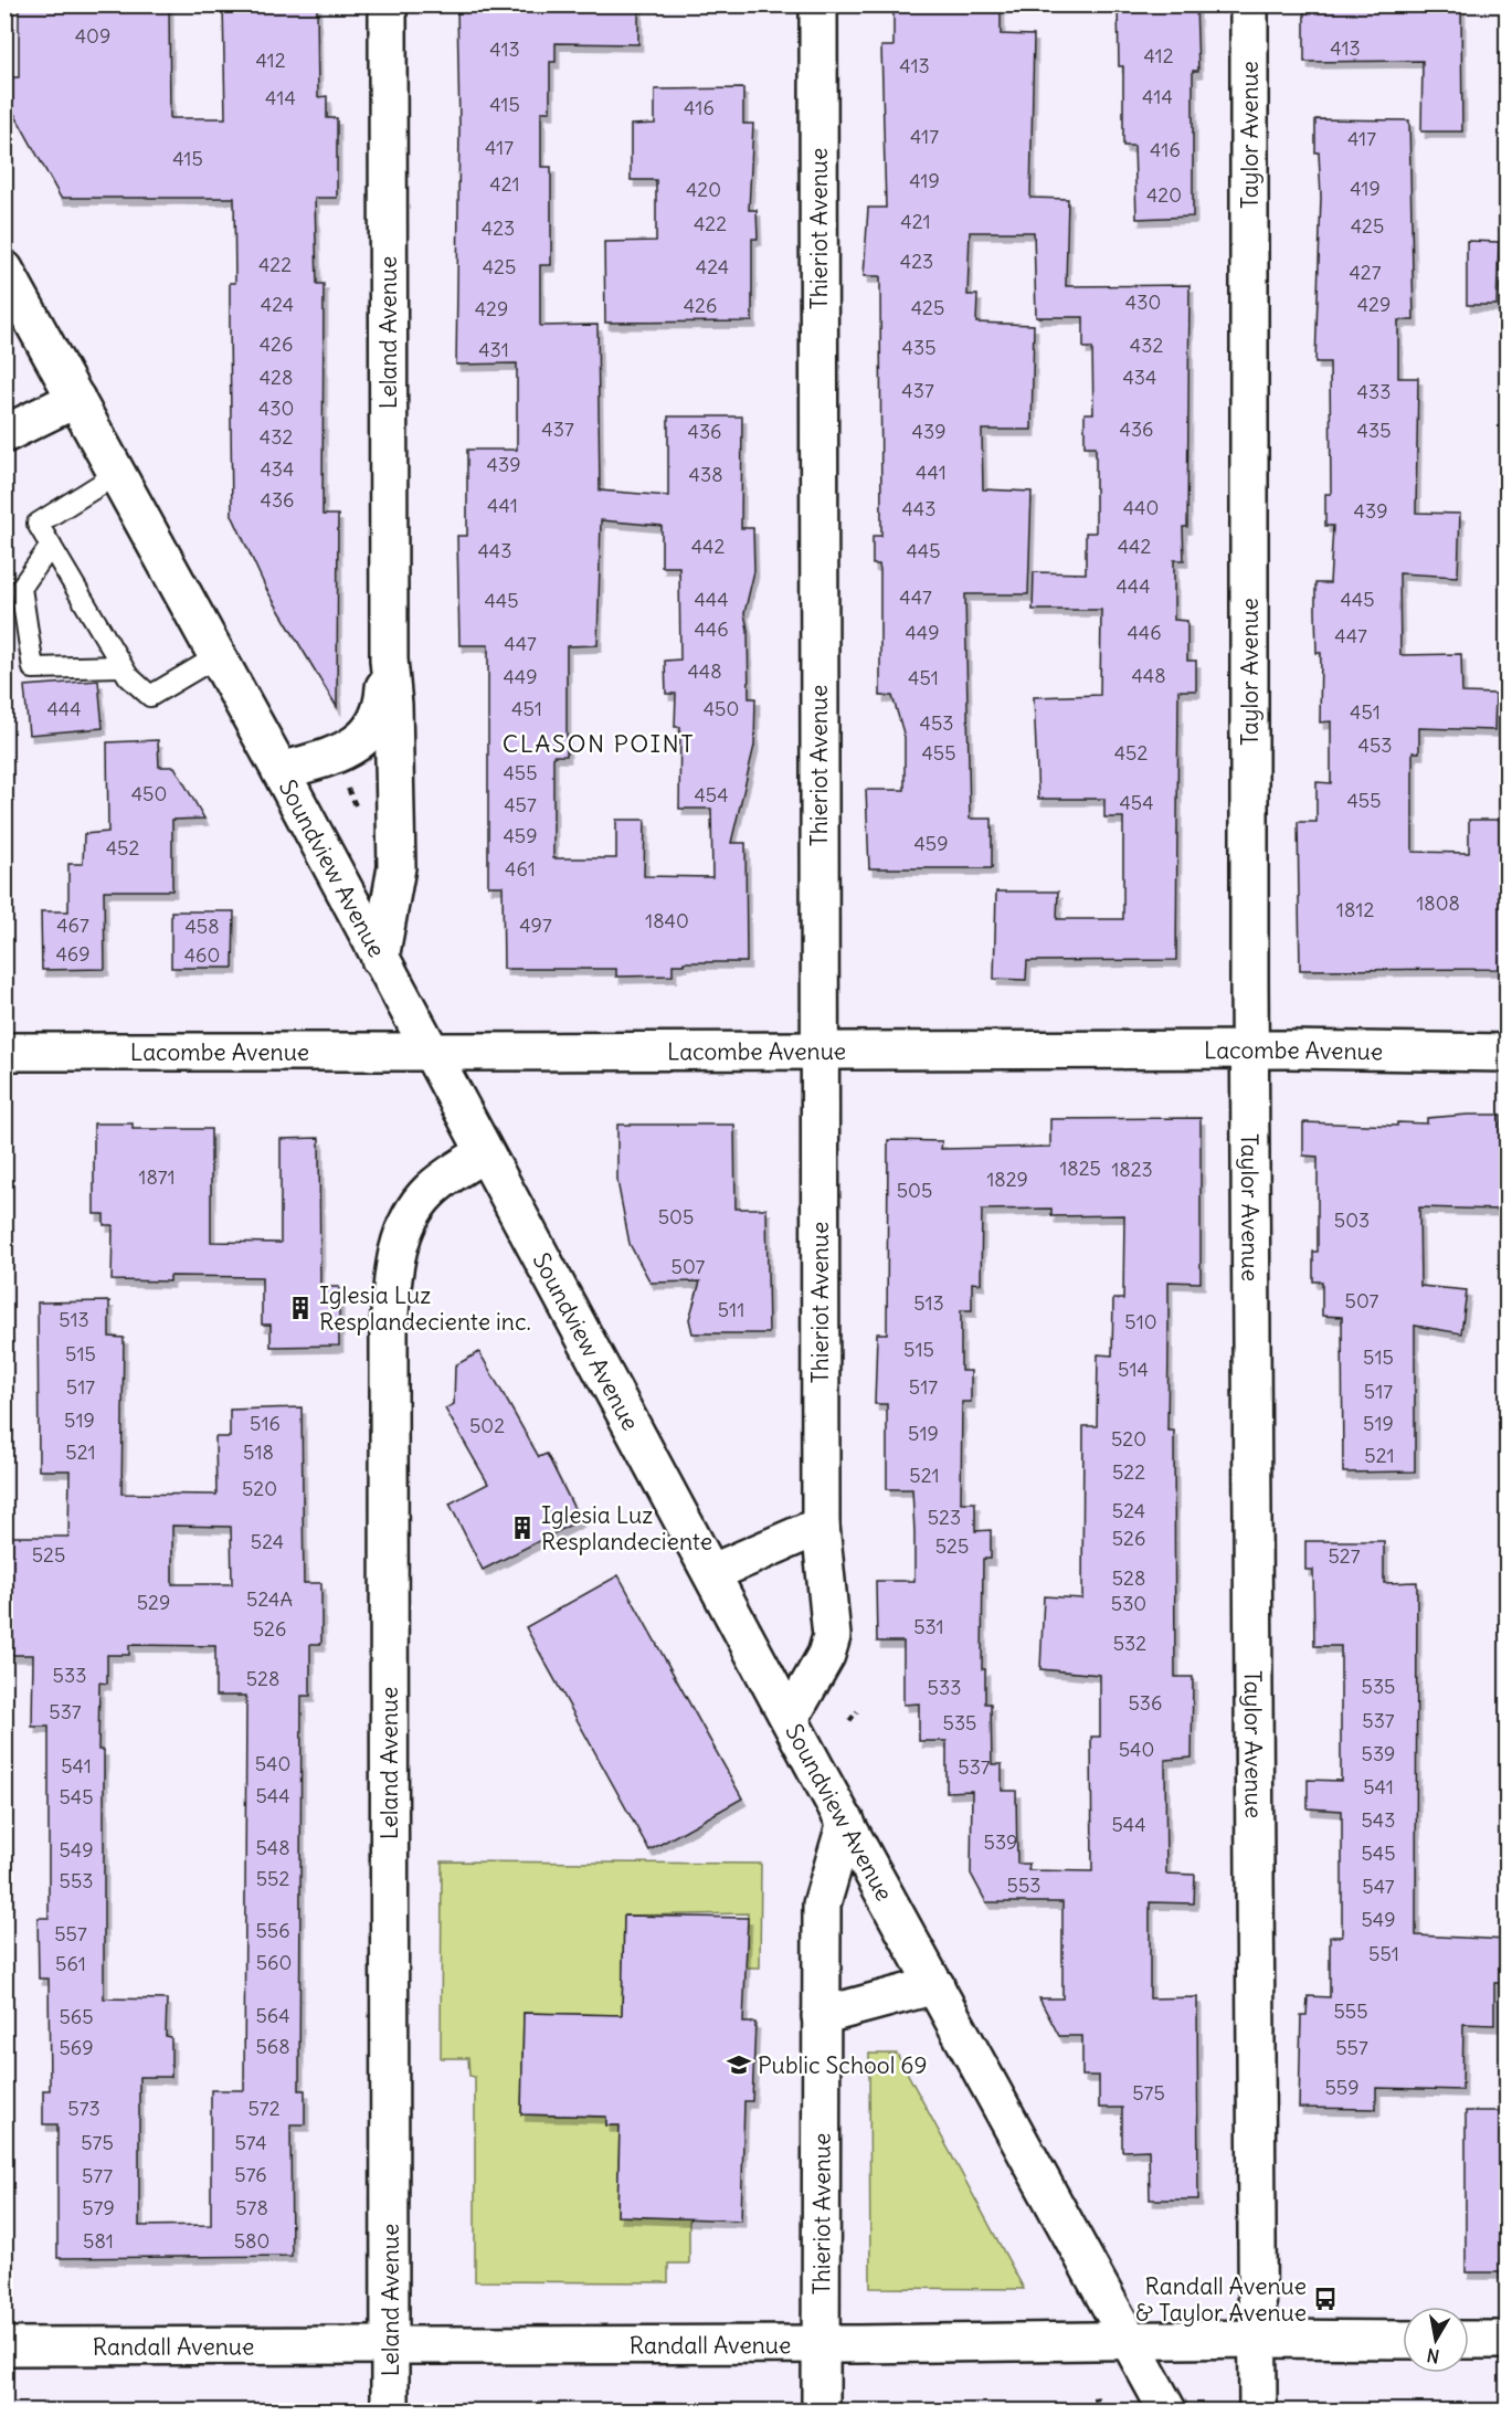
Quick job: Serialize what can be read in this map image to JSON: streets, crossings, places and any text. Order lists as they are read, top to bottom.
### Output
{
  "streets": {
    "street": [
      "Taylor Avenue",
      "Thieriot Avenue",
      "Leland Avenue",
      "Soundview Avenue",
      "Lacombe Avenue",
      "Randall Avenue"
    ]
  },
  "crossings": [
    ["Taylor Avenue", "Lacombe Avenue"],
    ["Taylor Avenue", "Randall Avenue"],
    ["Thieriot Avenue", "Soundview Avenue"],
    ["Thieriot Avenue", "Lacombe Avenue"],
    ["Thieriot Avenue", "Randall Avenue"],
    ["Leland Avenue", "Soundview Avenue"],
    ["Leland Avenue", "Randall Avenue"],
    ["Soundview Avenue", "Lacombe Avenue"],
    ["Soundview Avenue", "Randall Avenue"]
  ],
  "districts": ["CLASON POINT"],
  "places": {
    "building": ["Iglesia Luz Resplandeciente inc.", "Iglesia Luz Resplandeciente"],
    "school or university": ["Public School 69"],
    "bus stop": ["Randall Avenue & Taylor Avenue"]
  },
  "house_numbers": [
    "409",
    "413",
    "413",
    "412",
    "412",
    "413",
    "414",
    "414",
    "415",
    "416",
    "417",
    "417",
    "417",
    "416",
    "415",
    "419",
    "421",
    "419",
    "420",
    "420",
    "421",
    "422",
    "425",
    "423",
    "423",
    "422",
    "425",
    "424",
    "427",
    "430",
    "424",
    "429",
    "426",
    "425",
    "429",
    "426",
    "432",
    "435",
    "431",
    "428",
    "434",
    "437",
    "433",
    "430",
    "437",
    "436",
    "435",
    "436",
    "439",
    "432",
    "439",
    "434",
    "441",
    "438",
    "436",
    "441",
    "440",
    "443",
    "439",
    "442",
    "442",
    "443",
    "445",
    "444",
    "447",
    "444",
    "445",
    "445",
    "446",
    "449",
    "446",
    "447",
    "447",
    "448",
    "448",
    "449",
    "451",
    "444",
    "451",
    "450",
    "451",
    "453",
    "453",
    "455",
    "452",
    "455",
    "450",
    "454",
    "455",
    "454",
    "457",
    "459",
    "459",
    "452",
    "461",
    "1808",
    "1812",
    "1840",
    "467",
    "497",
    "458",
    "469",
    "460",
    "1825",
    "1823",
    "1871",
    "1829",
    "505",
    "505",
    "503",
    "507",
    "507",
    "513",
    "511",
    "513",
    "510",
    "515",
    "515",
    "515",
    "514",
    "517",
    "517",
    "517",
    "519",
    "516",
    "519",
    "502",
    "519",
    "520",
    "521",
    "518",
    "521",
    "522",
    "521",
    "520",
    "524",
    "523",
    "526",
    "524",
    "525",
    "525",
    "527",
    "528",
    "524A",
    "529",
    "530",
    "531",
    "526",
    "532",
    "533",
    "528",
    "535",
    "533",
    "536",
    "537",
    "537",
    "535",
    "540",
    "539",
    "540",
    "541",
    "537",
    "541",
    "544",
    "545",
    "543",
    "544",
    "539",
    "548",
    "549",
    "545",
    "552",
    "553",
    "553",
    "547",
    "549",
    "556",
    "557",
    "551",
    "560",
    "561",
    "555",
    "564",
    "565",
    "568",
    "569",
    "557",
    "559",
    "575",
    "573",
    "572",
    "575",
    "574",
    "576",
    "577",
    "579",
    "578",
    "581",
    "580"
  ],
  "north": "bottom"
}
